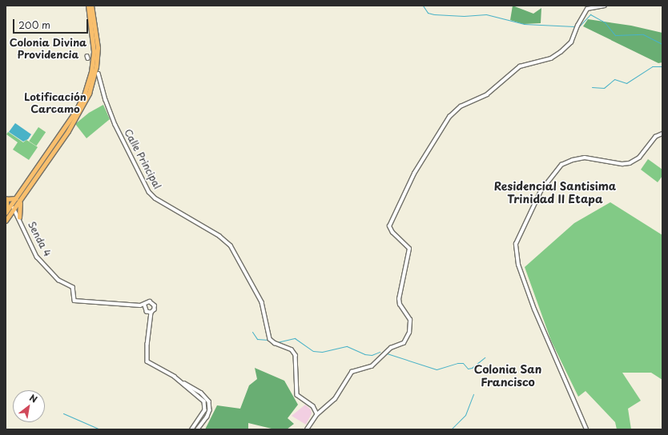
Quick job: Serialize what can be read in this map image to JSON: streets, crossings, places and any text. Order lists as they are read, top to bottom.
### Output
{
  "streets": {
    "street": ["Calle Principal", "Senda 4"]
  },
  "districts": [
    "Colonia Divina Providencia",
    "Lotificación Carcamo",
    "Residencial Santisima Trinidad II Etapa",
    "Colonia San Francisco"
  ],
  "scale_bar": "200 m",
  "north": "top right"
}
